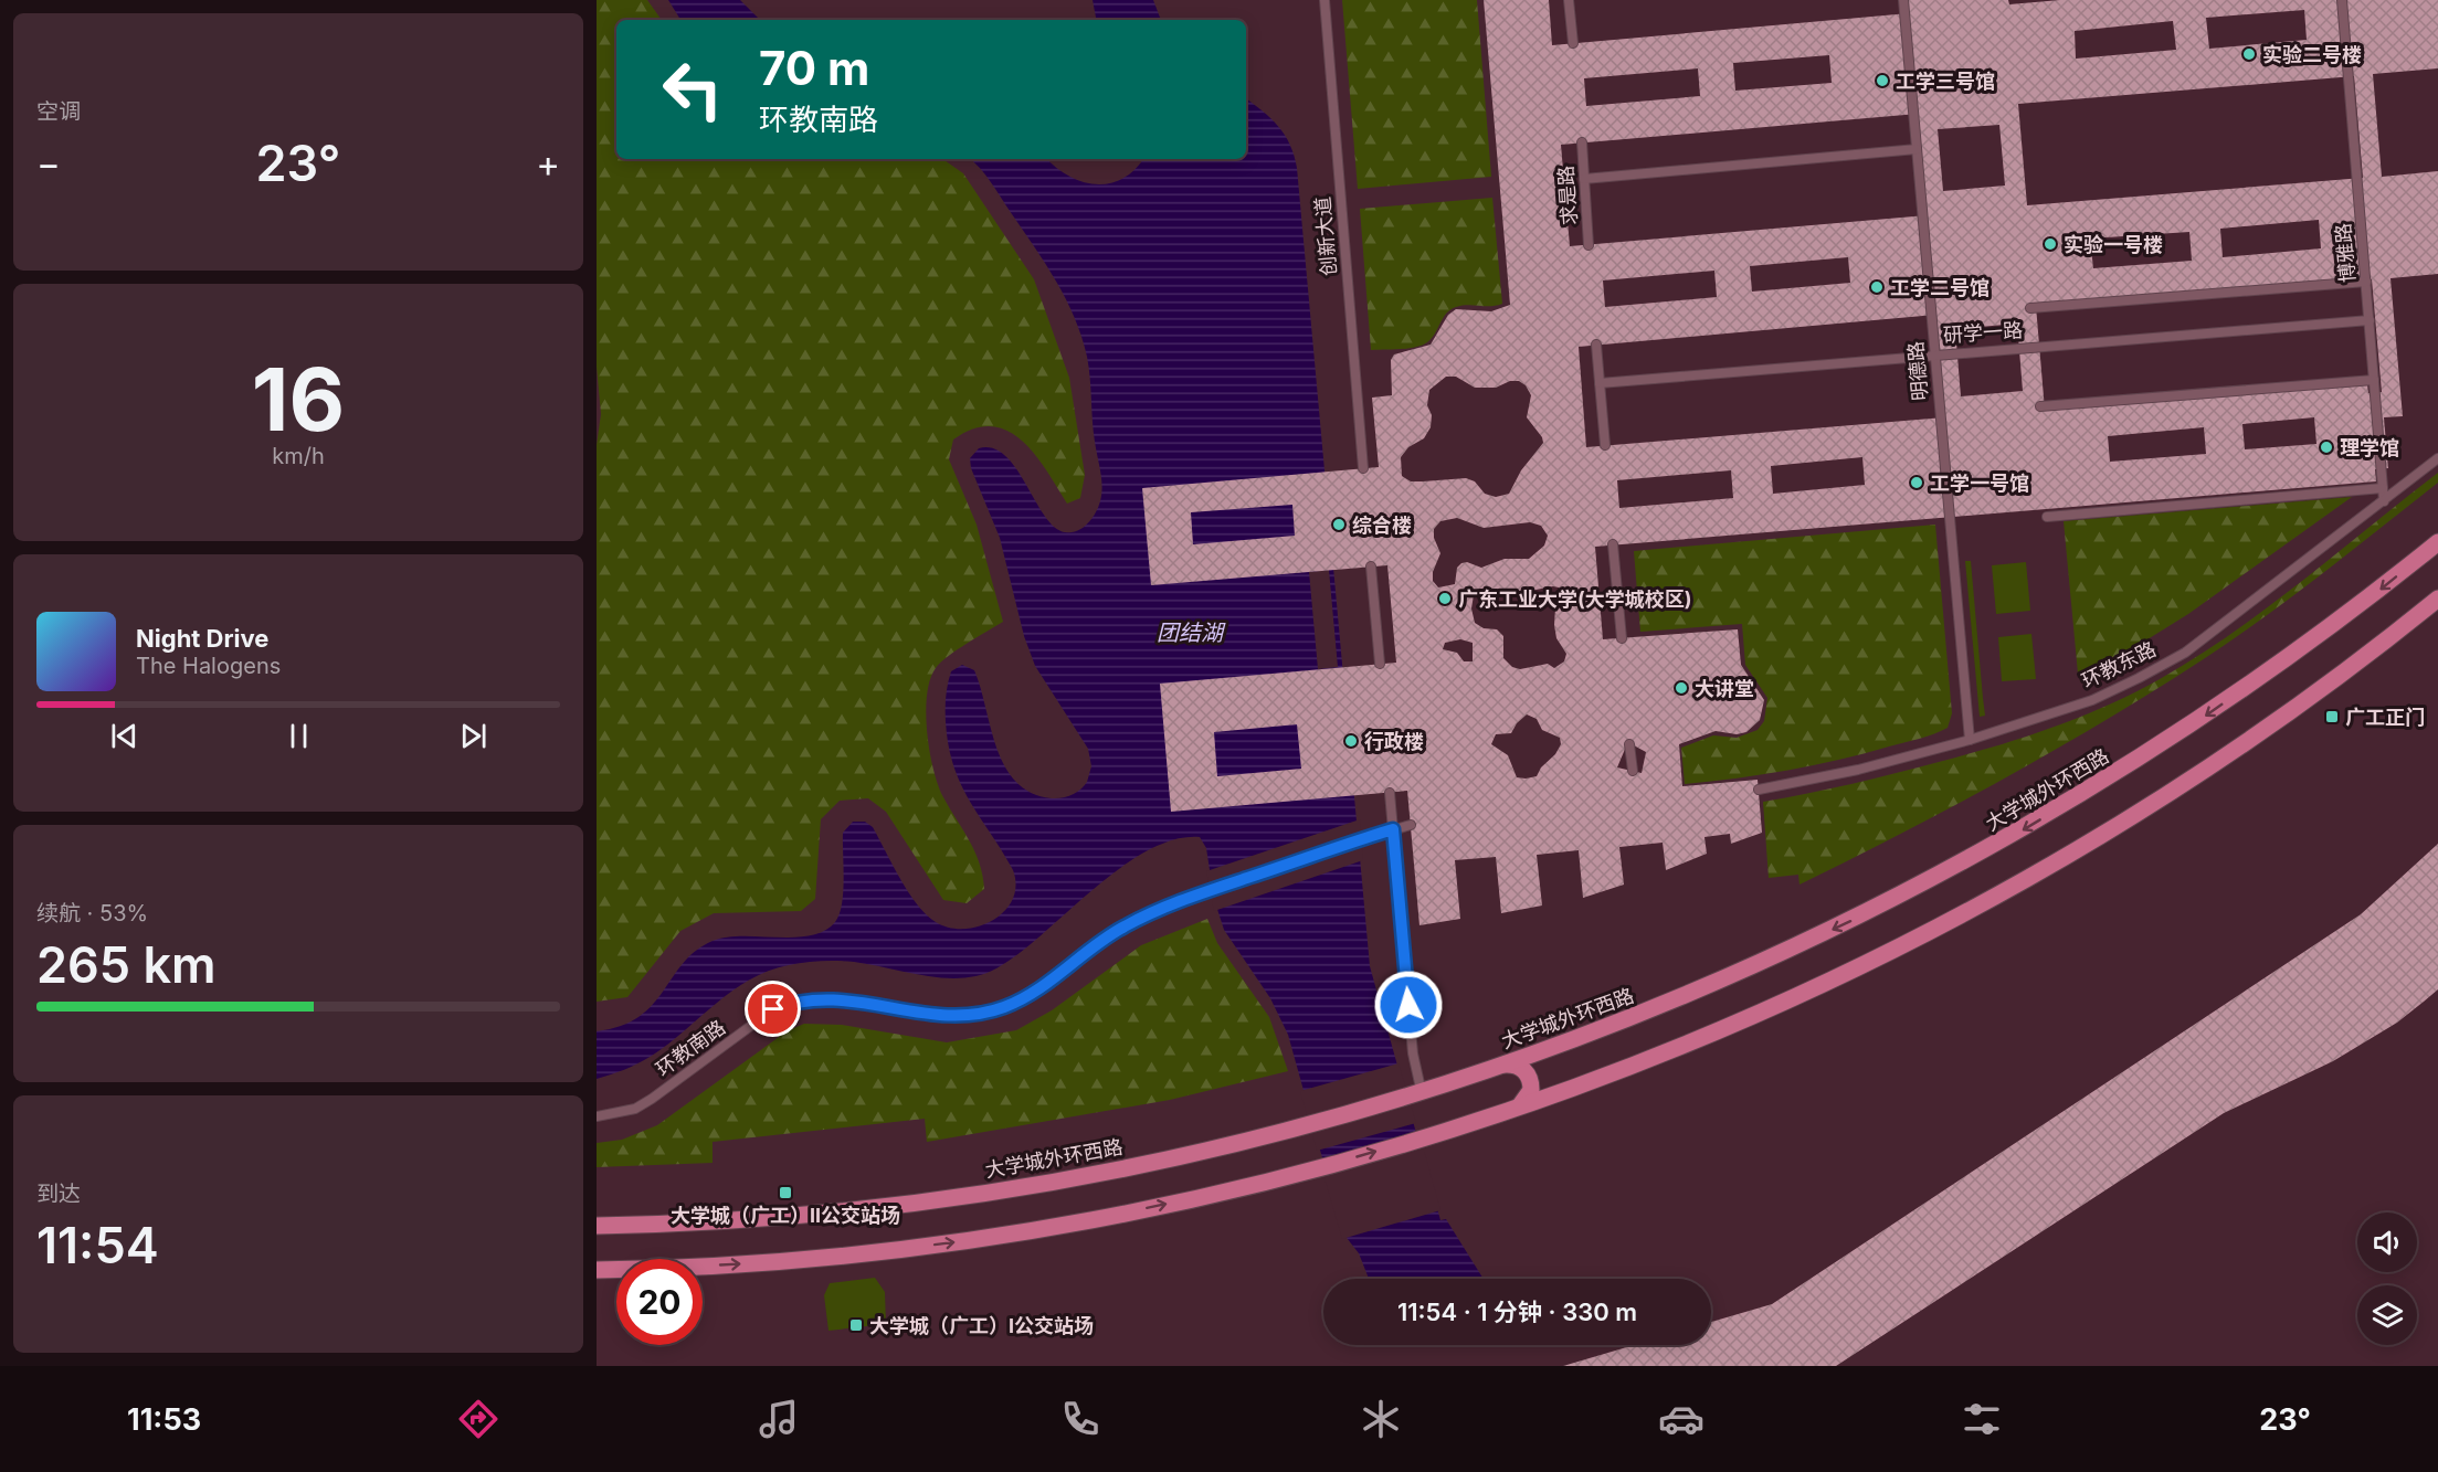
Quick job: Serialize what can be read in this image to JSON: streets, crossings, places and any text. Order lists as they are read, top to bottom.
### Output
{
  "streets": {
    "main road": ["大学城外环西路"],
    "lane": [
      "求是路",
      "创新大道",
      "博雅路",
      "研学一路",
      "明德路",
      "环教东路",
      "环教南路"
    ]
  },
  "crossings": [
    ["博雅路", "研学一路"],
    ["博雅路", "环教东路"],
    ["研学一路", "明德路"],
    ["明德路", "环教东路"]
  ],
  "water": ["团结湖"],
  "places": {
    "other": [
      "实验二号楼",
      "工学三号馆",
      "实验一号楼",
      "工学二号馆",
      "理学馆",
      "工学一号馆",
      "综合楼",
      "广东工业大学(大学城校区)",
      "大讲堂",
      "行政楼"
    ],
    "transit": ["广工正门", "大学城（广工）II公交站场", "大学城（广工）I公交站场"]
  },
  "page": {
    "tile": [
      "空调",
      ["16", "km/h"],
      ["续航 · 53%", "265 km"],
      ["到达", "11:54"]
    ],
    "turn": ["70 m", "环教南路"],
    "heat": ["−", "23°", "+"],
    "song": ["Night Drive", "The Halogens"],
    "limit": "20",
    "trip": "11:54 · 1 分钟 · 330 m",
    "tabs": ["11:53", "23°"]
  }
}
